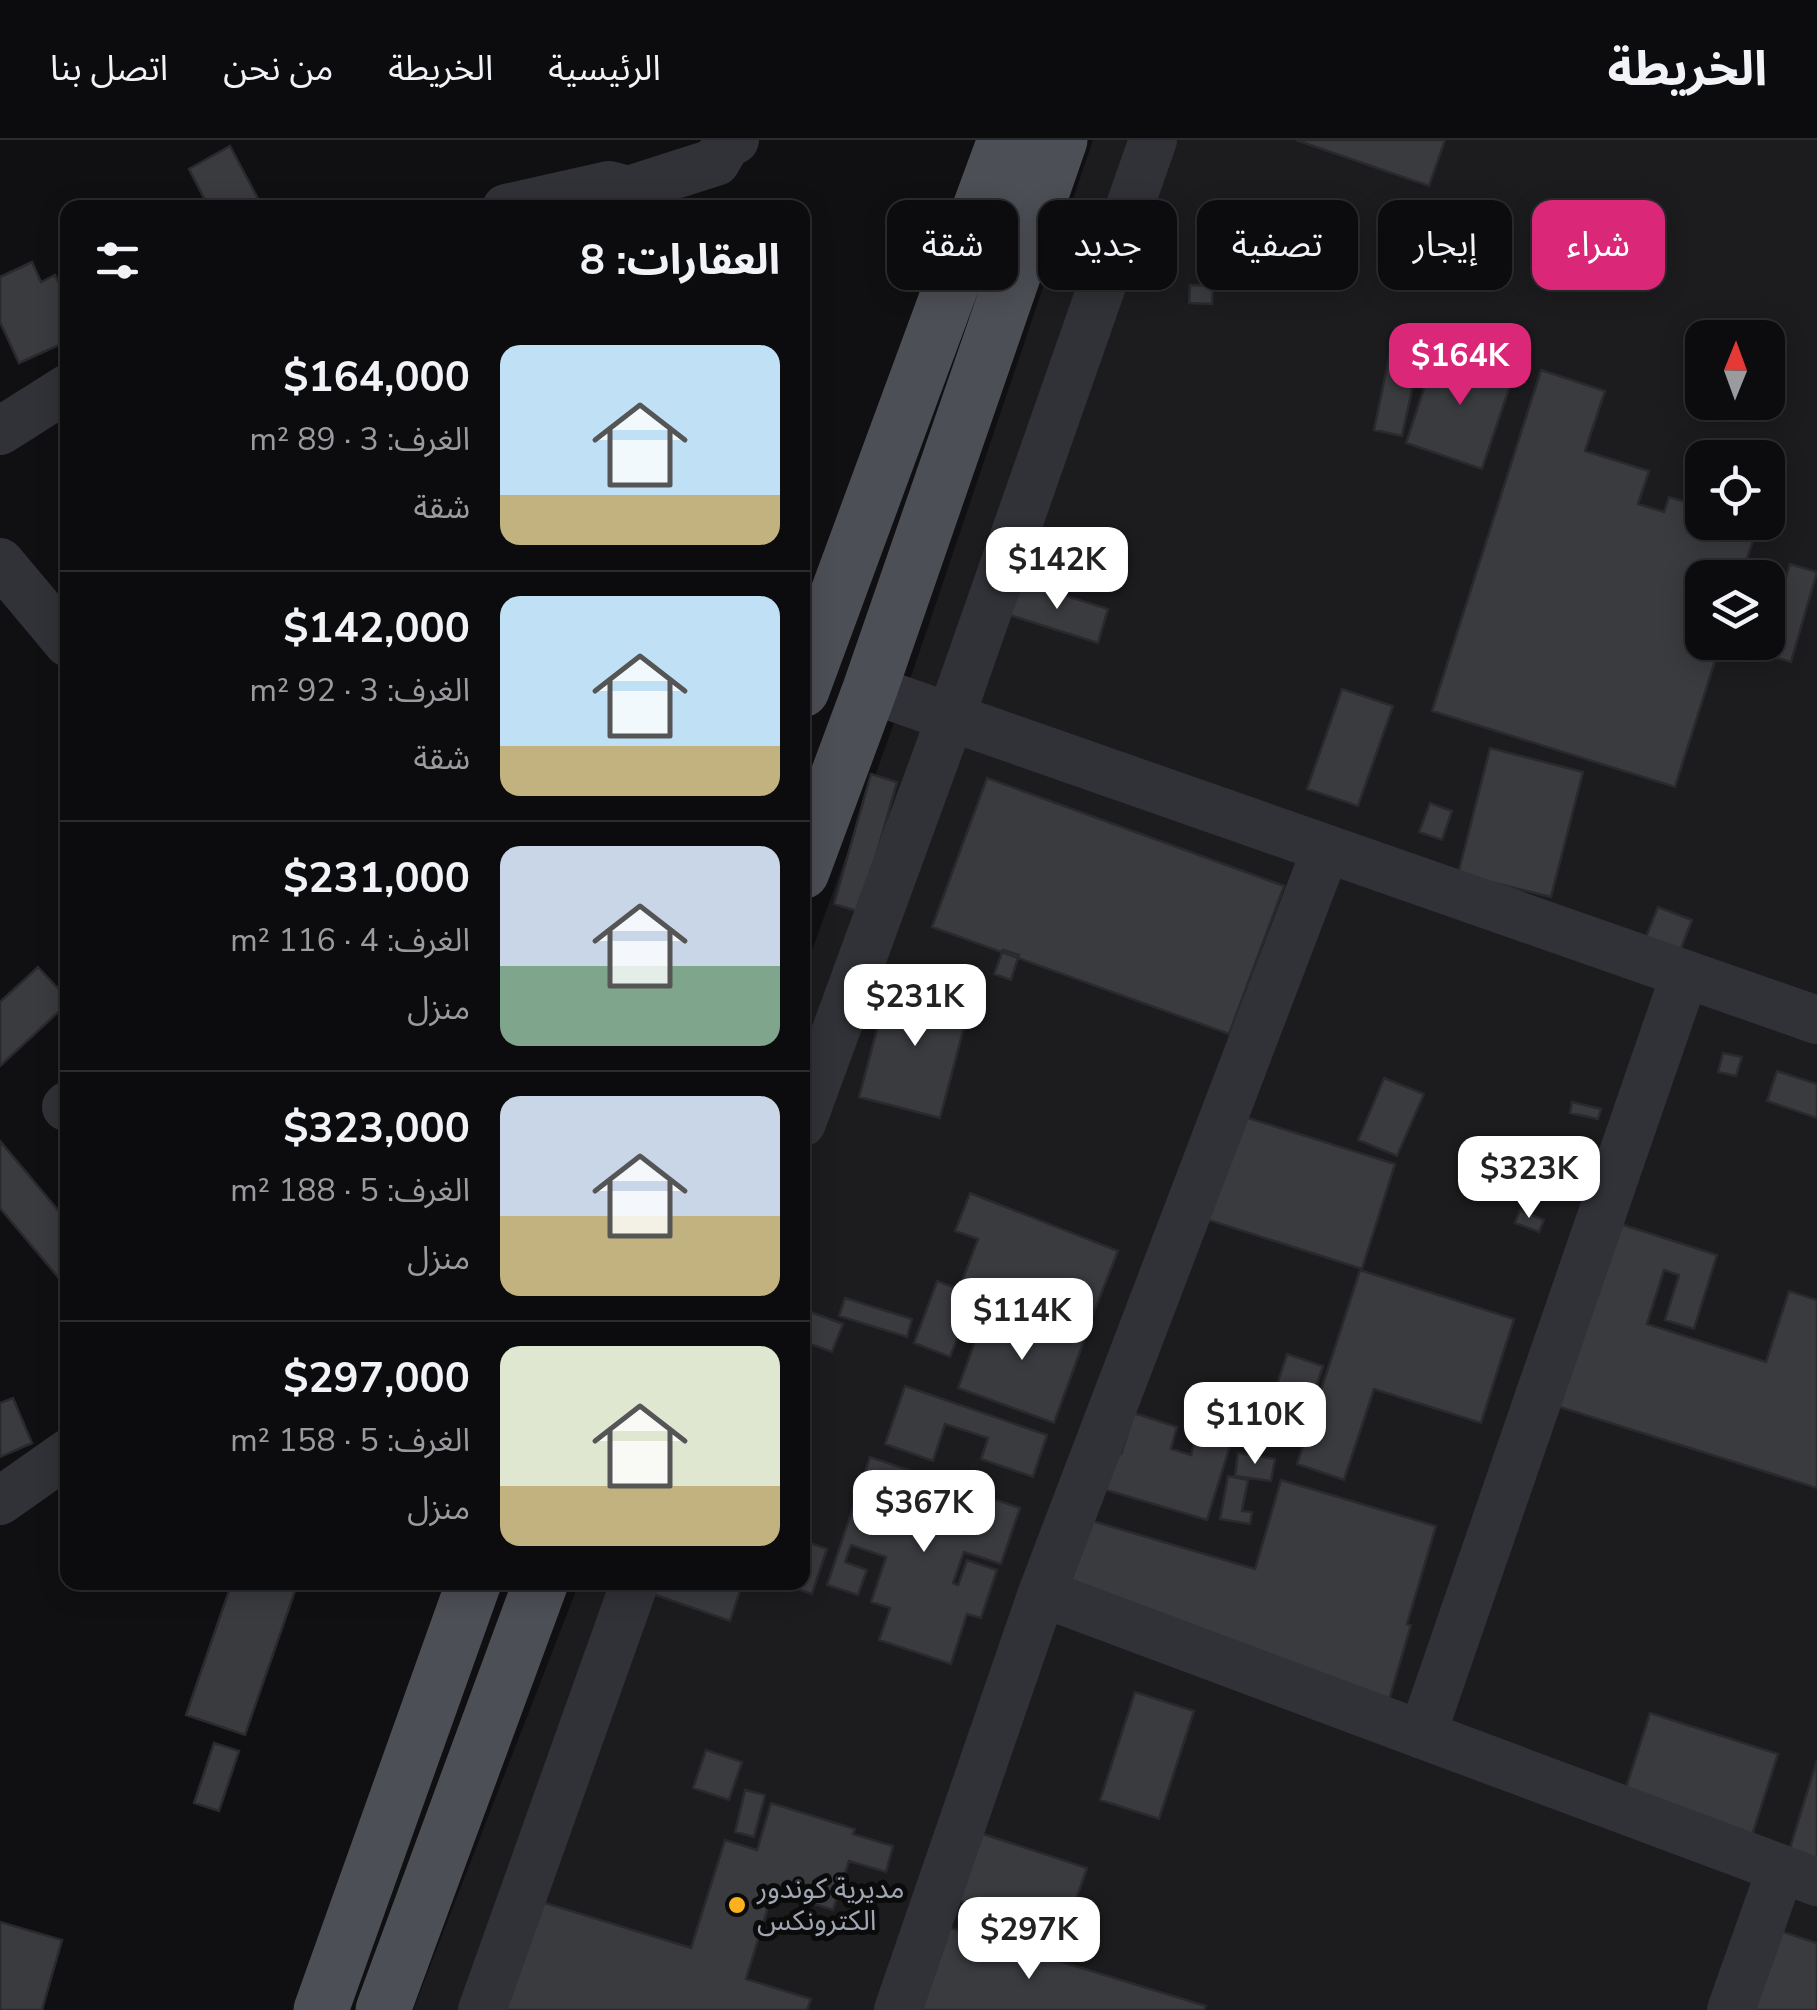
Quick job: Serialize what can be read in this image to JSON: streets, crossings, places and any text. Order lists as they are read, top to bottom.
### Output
{
  "places": ["مديرية كوندور الكترونكس"],
  "north": "top",
  "page": {
    "header": "الخريطة",
    "nav": [
      "الرئيسية",
      "الخريطة",
      "من نحن",
      "اتصل بنا"
    ],
    "chip": [
      "شراء",
      "إيجار",
      "تصفية",
      "جديد",
      "شقة"
    ],
    "heading": "العقارات: 8",
    "list": [
      {
        "name": "$164,000",
        "note": "الغرف: 3 · 89 m² · شقة"
      },
      {
        "name": "$142,000",
        "note": "الغرف: 3 · 92 m² · شقة"
      },
      {
        "name": "$231,000",
        "note": "الغرف: 4 · 116 m² · منزل"
      },
      {
        "name": "$323,000",
        "note": "الغرف: 5 · 188 m² · منزل"
      },
      {
        "name": "$297,000",
        "note": "الغرف: 5 · 158 m² · منزل"
      }
    ],
    "price": [
      "$164K",
      "$142K",
      "$231K",
      "$323K",
      "$114K",
      "$110K",
      "$367K",
      "$297K"
    ]
  }
}
